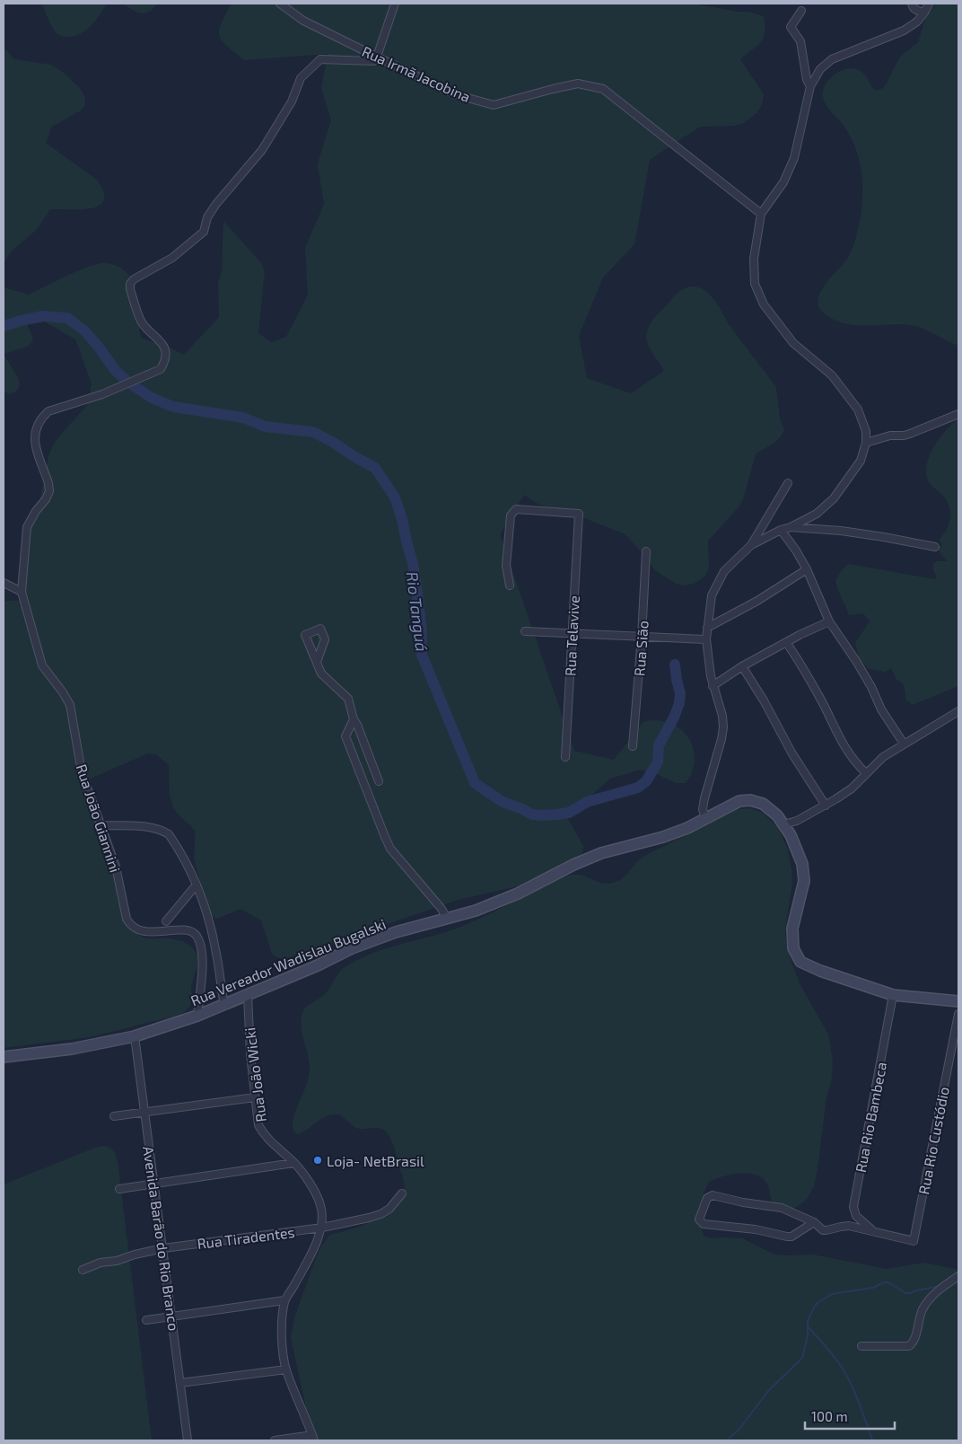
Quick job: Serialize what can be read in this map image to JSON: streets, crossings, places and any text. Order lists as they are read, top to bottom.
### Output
{
  "streets": {
    "main road": ["Rua Vereador Wadislau Bugalski"],
    "street": [
      "Rua Irmã Jacobina",
      "Rua Telavive",
      "Rua Sião",
      "Rua João Giannini",
      "Rua João Wicki",
      "Rua Rio Bambeca",
      "Rua Rio Custódio",
      "Rua Tiradentes",
      "Avenida Barão do Rio Branco"
    ]
  },
  "crossings": [
    ["Rua João Giannini", "Rua Vereador Wadislau Bugalski"],
    ["Rua Vereador Wadislau Bugalski", "Rua João Wicki"],
    ["Rua Vereador Wadislau Bugalski", "Rua Rio Bambeca"],
    ["Rua Vereador Wadislau Bugalski", "Avenida Barão do Rio Branco"],
    ["Rua João Wicki", "Rua Tiradentes"],
    ["Rua Rio Bambeca", "Rua Rio Custódio"],
    ["Rua Tiradentes", "Avenida Barão do Rio Branco"]
  ],
  "water": ["Rio Tanguá"],
  "places": ["Loja- NetBrasil"],
  "scale_bar": "100 m"
}
